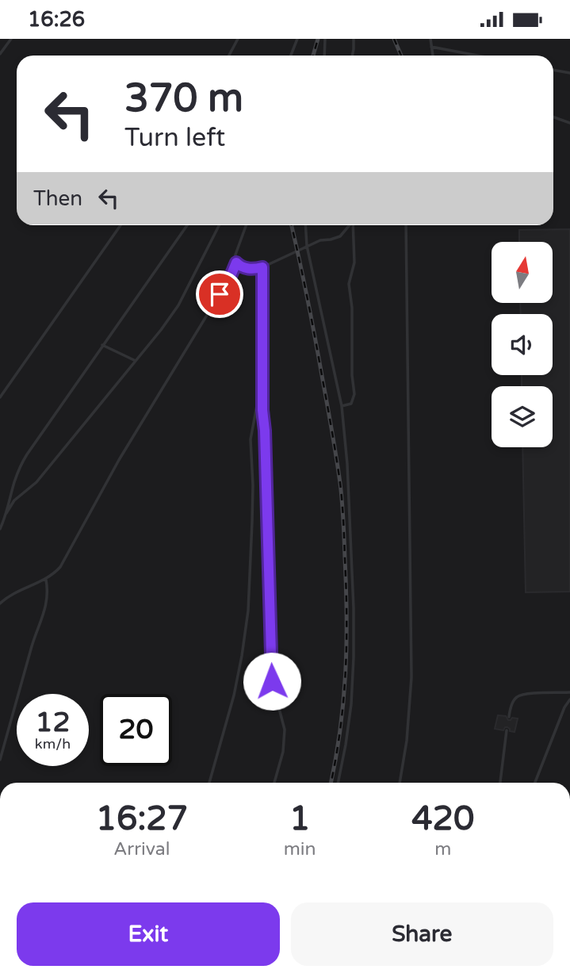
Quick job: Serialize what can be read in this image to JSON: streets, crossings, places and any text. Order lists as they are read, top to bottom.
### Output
{
  "north": "top",
  "page": {
    "status": "16:26",
    "turn": ["370 m", "Turn left"],
    "then": "Then",
    "speed": "12 km/h",
    "limit": "20",
    "eta": [
      "16:27",
      "Arrival",
      "1",
      "min",
      "420",
      "m"
    ],
    "buttons": ["Exit", "Share"]
  }
}
